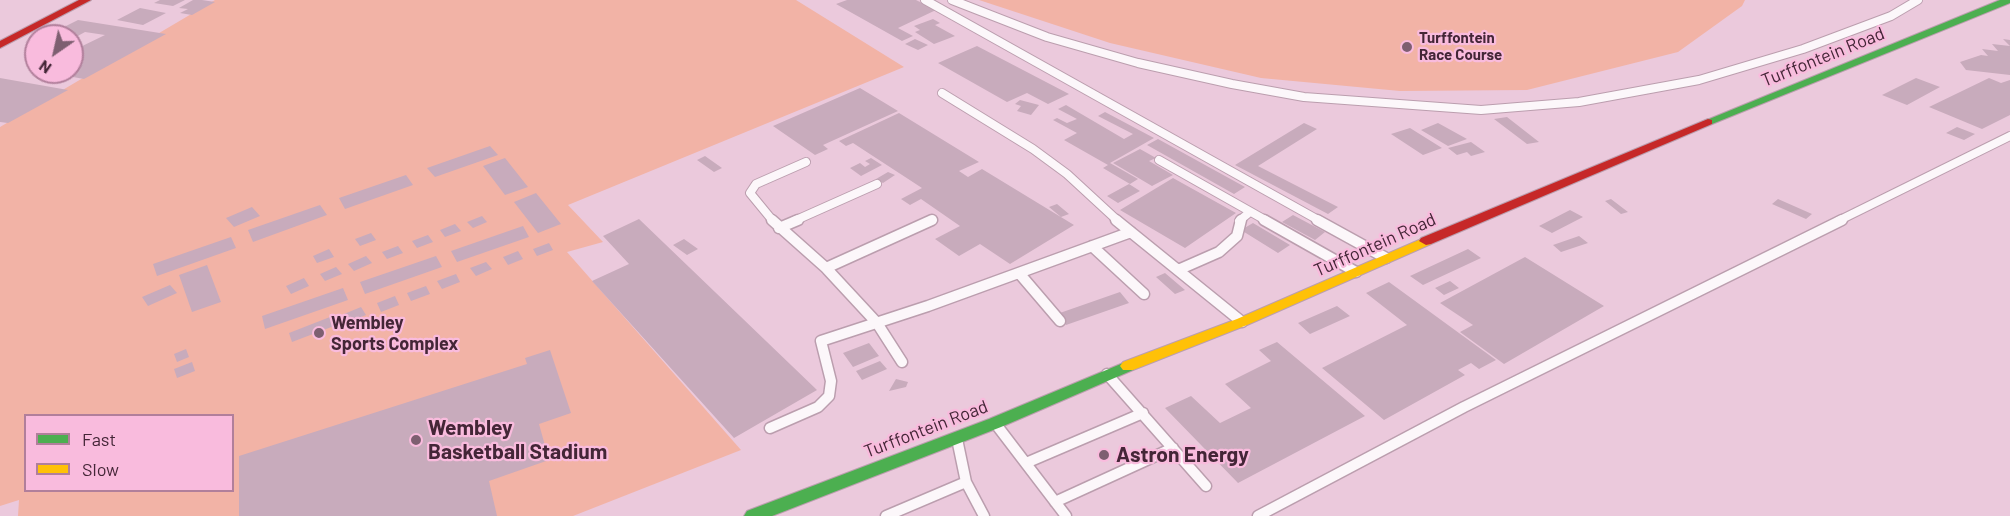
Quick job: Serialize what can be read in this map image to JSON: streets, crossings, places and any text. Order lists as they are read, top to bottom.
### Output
{
  "streets": {
    "street": ["Turffontein Road"]
  },
  "places": [
    "Turffontein Race Course",
    "Wembley Sports Complex",
    "Wembley Basketball Stadium",
    "Astron Energy"
  ],
  "legend": ["Fast", "Slow"],
  "north": "bottom left"
}
